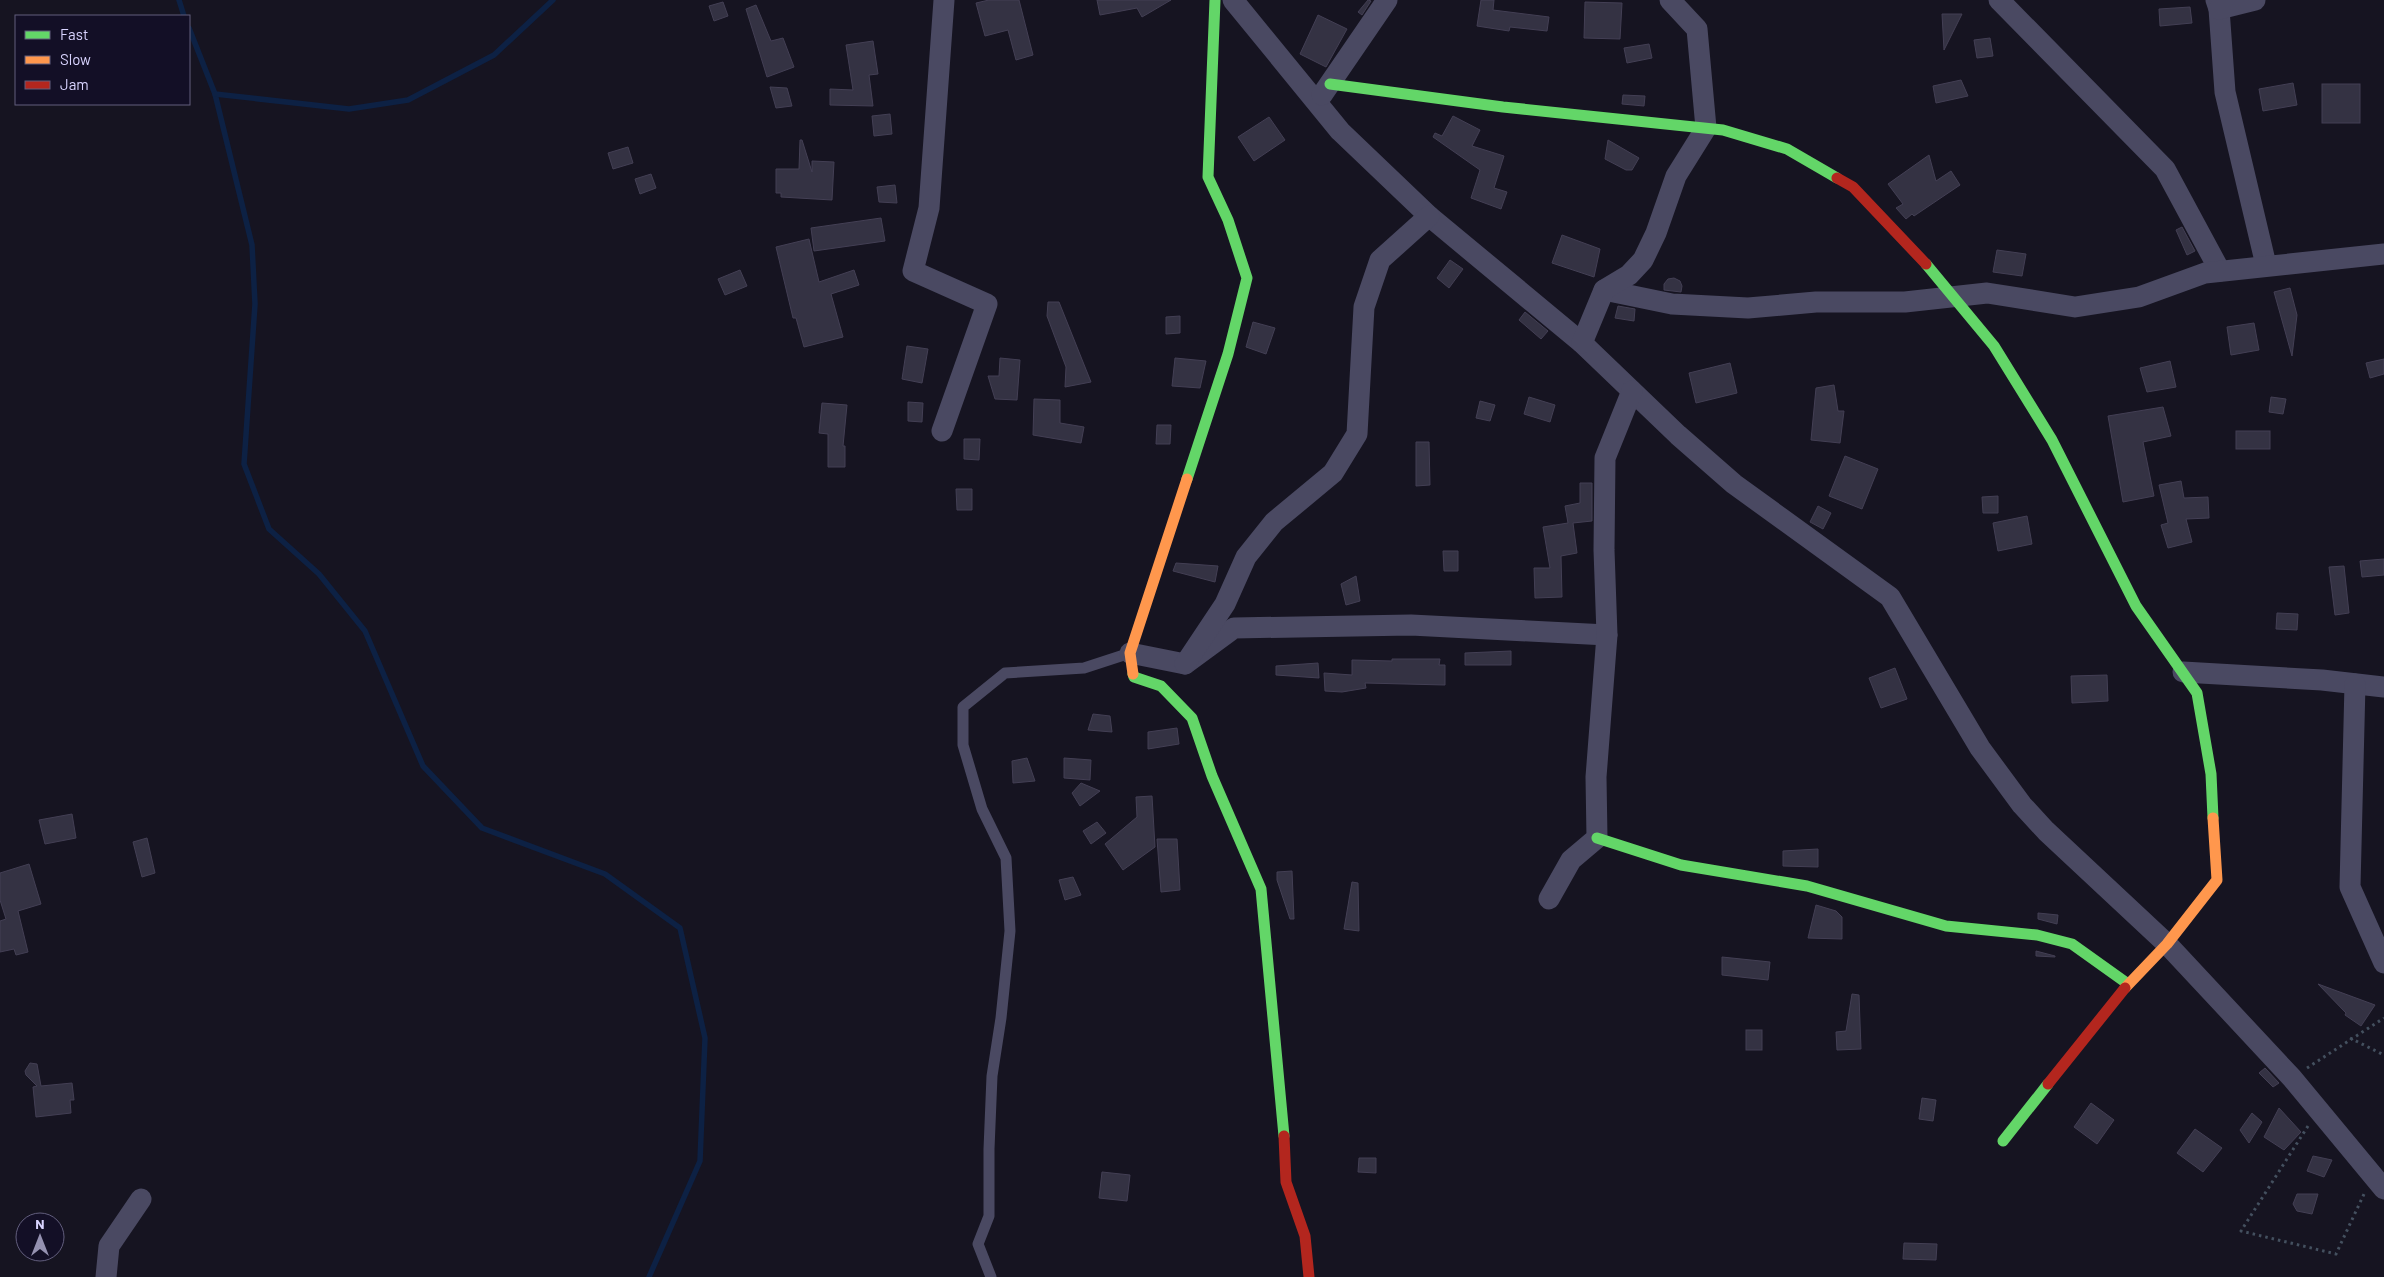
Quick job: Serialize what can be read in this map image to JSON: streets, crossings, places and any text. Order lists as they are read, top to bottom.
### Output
{
  "legend": ["Fast", "Slow", "Jam"],
  "north": "top"
}
